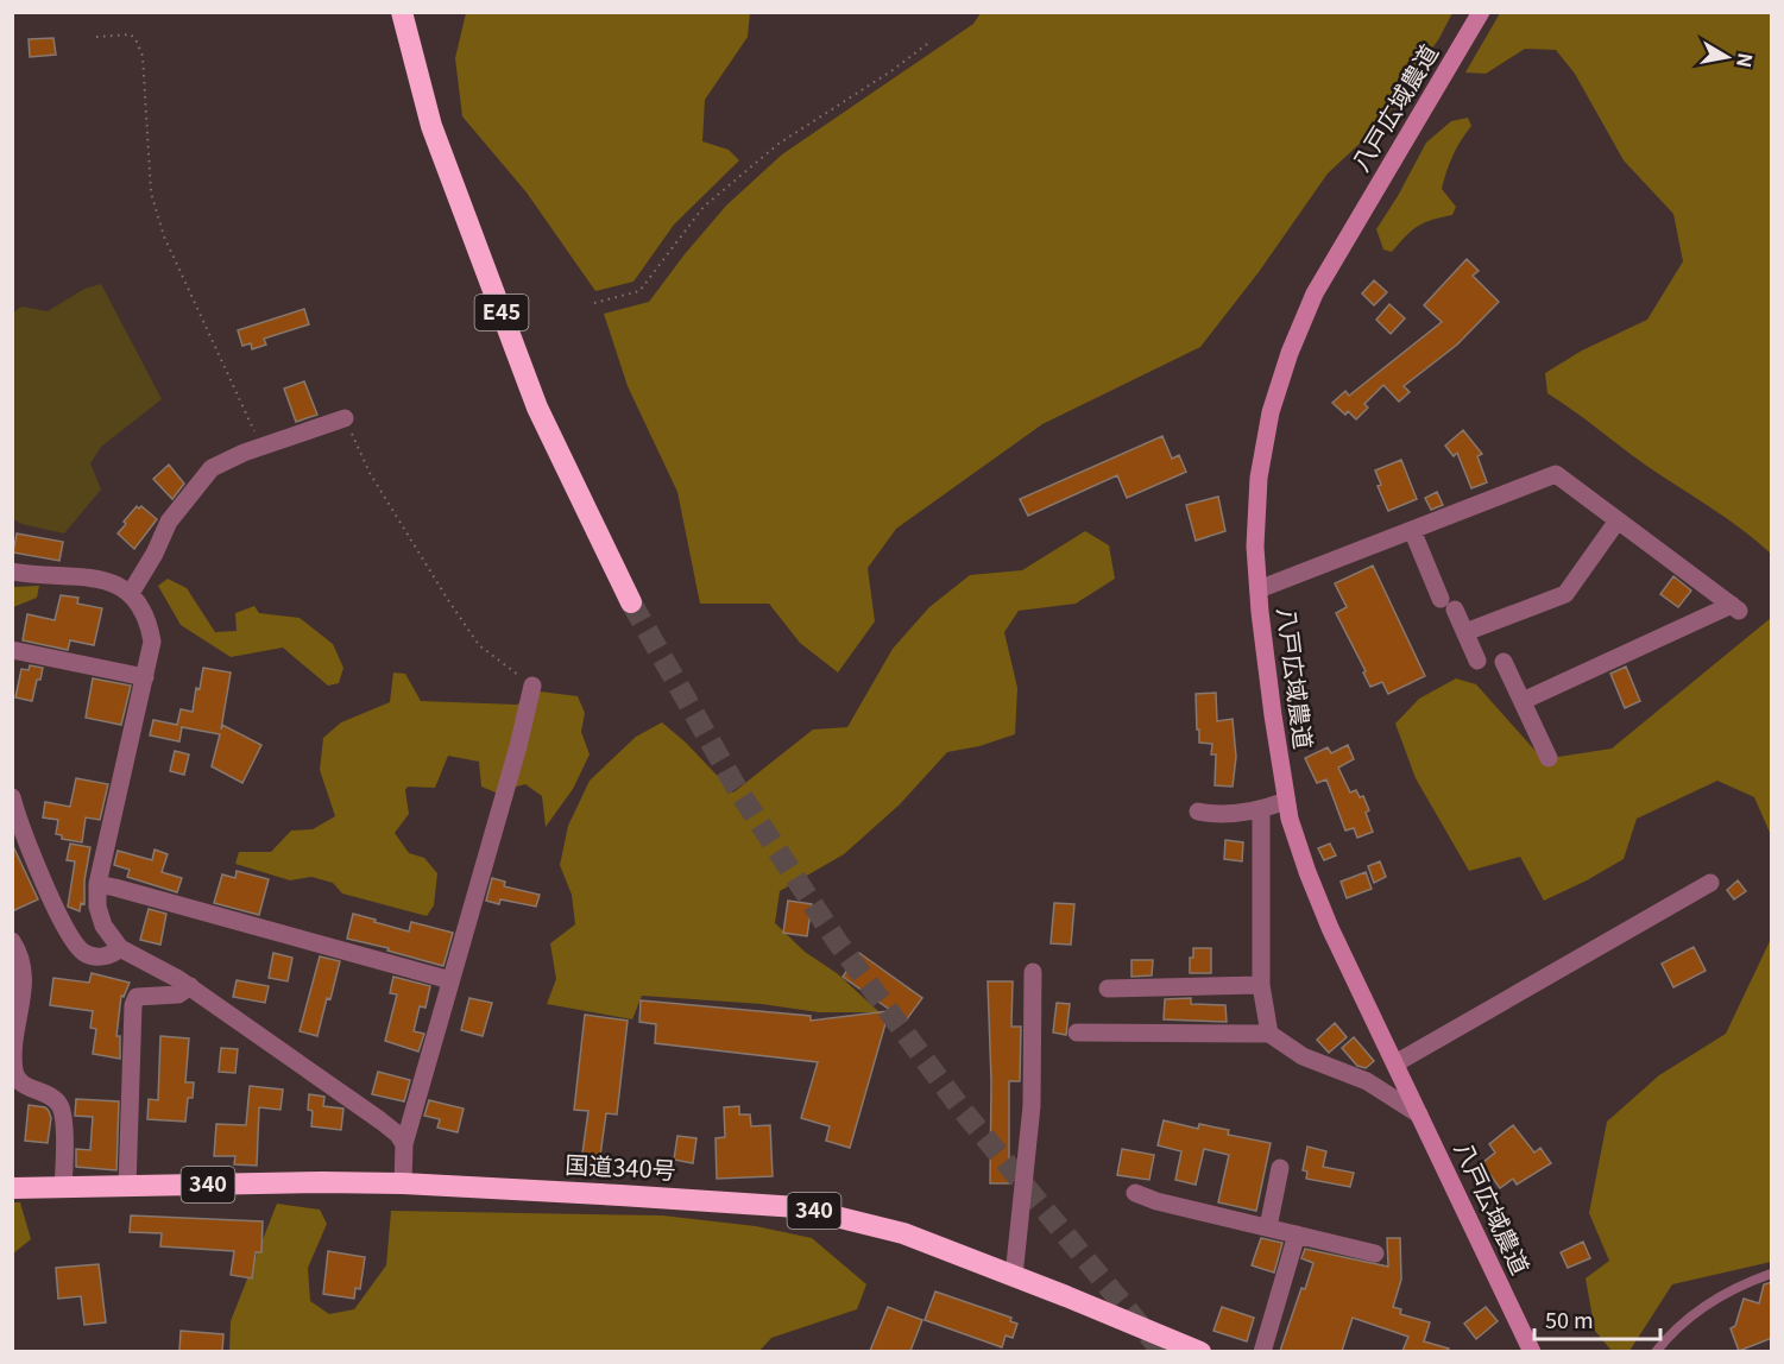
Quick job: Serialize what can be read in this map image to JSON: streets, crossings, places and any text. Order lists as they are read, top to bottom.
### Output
{
  "streets": {
    "highway": ["E45", "国道340号", "340"],
    "street": ["八戸広域農道"]
  },
  "scale_bar": "50 m",
  "north": "right"
}
